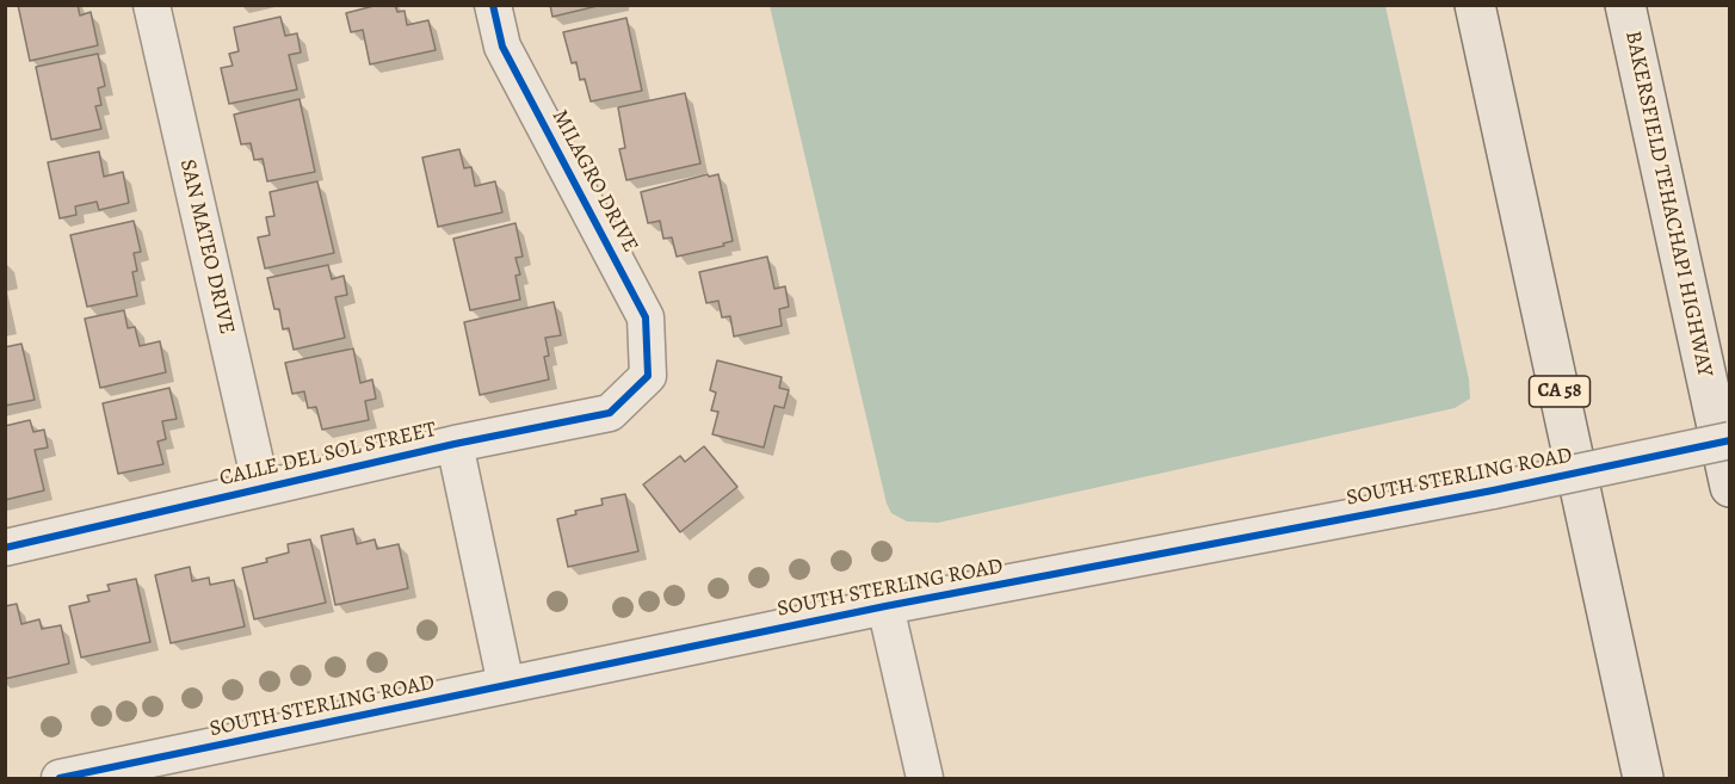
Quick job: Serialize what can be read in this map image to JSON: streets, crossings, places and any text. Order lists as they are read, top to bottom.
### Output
{
  "streets": {
    "highway": ["BAKERSFIELD TEHACHAPI HIGHWAY", "CA 58"],
    "street": [
      "MILAGRO DRIVE",
      "SAN MATEO DRIVE",
      "CALLE DEL SOL STREET",
      "SOUTH STERLING ROAD"
    ]
  },
  "crossings": [
    ["MILAGRO DRIVE", "CALLE DEL SOL STREET"],
    ["SAN MATEO DRIVE", "CALLE DEL SOL STREET"]
  ]
}
